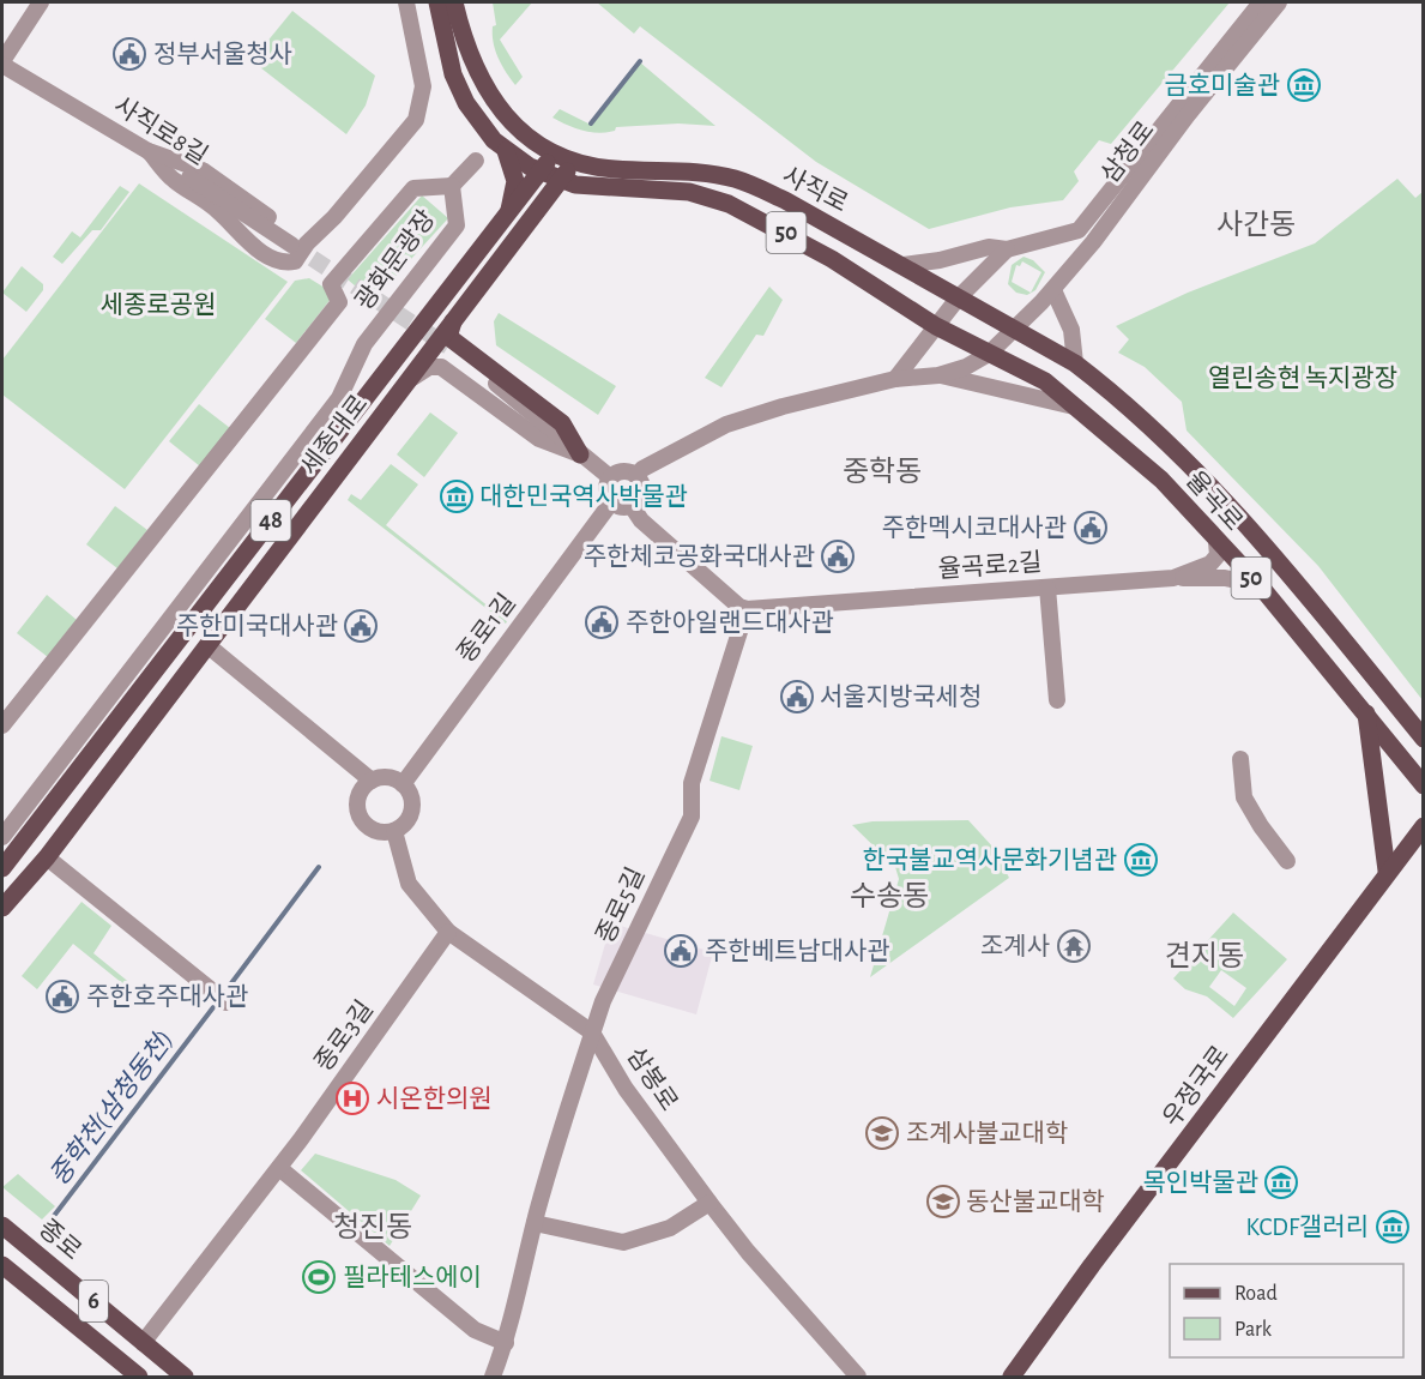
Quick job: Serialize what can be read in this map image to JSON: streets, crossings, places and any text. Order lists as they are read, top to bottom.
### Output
{
  "streets": {
    "main road": [
      "사직로",
      "50",
      "세종대로",
      "율곡로",
      "48",
      "우정국로",
      "종로",
      "6"
    ],
    "street": [
      "사직로8길",
      "삼청로",
      "광화문광장",
      "율곡로2길",
      "종로1길",
      "종로5길",
      "종로3길",
      "삼봉로"
    ]
  },
  "crossings": [
    ["삼청로", "사직로"],
    ["삼청로", "율곡로"],
    ["사직로", "50"],
    ["사직로", "세종대로"],
    ["사직로", "율곡로"],
    ["50", "세종대로"],
    ["율곡로", "율곡로2길"],
    ["율곡로2길", "종로5길"],
    ["종로1길", "삼봉로"],
    ["종로5길", "삼봉로"],
    ["종로3길", "삼봉로"],
    ["종로3길", "종로"]
  ],
  "districts": [
    "사간동",
    "중학동",
    "수송동",
    "견지동",
    "청진동"
  ],
  "water": ["중학천(삼청동천)"],
  "parks": ["세종로공원", "열린송현 녹지광장"],
  "places": {
    "public building": [
      "정부서울청사",
      "주한멕시코대사관",
      "주한체코공화국대사관",
      "주한아일랜드대사관",
      "주한미국대사관",
      "서울지방국세청",
      "주한베트남대사관",
      "주한호주대사관"
    ],
    "museum": [
      "금호미술관",
      "대한민국역사박물관",
      "한국불교역사문화기념관",
      "목인박물관",
      "KCDF갤러리"
    ],
    "temple": ["조계사"],
    "hospital": ["시온한의원"],
    "school or university": ["조계사불교대학", "동산불교대학"],
    "sports": ["필라테스에이"]
  },
  "legend": ["Road", "Park"]
}
